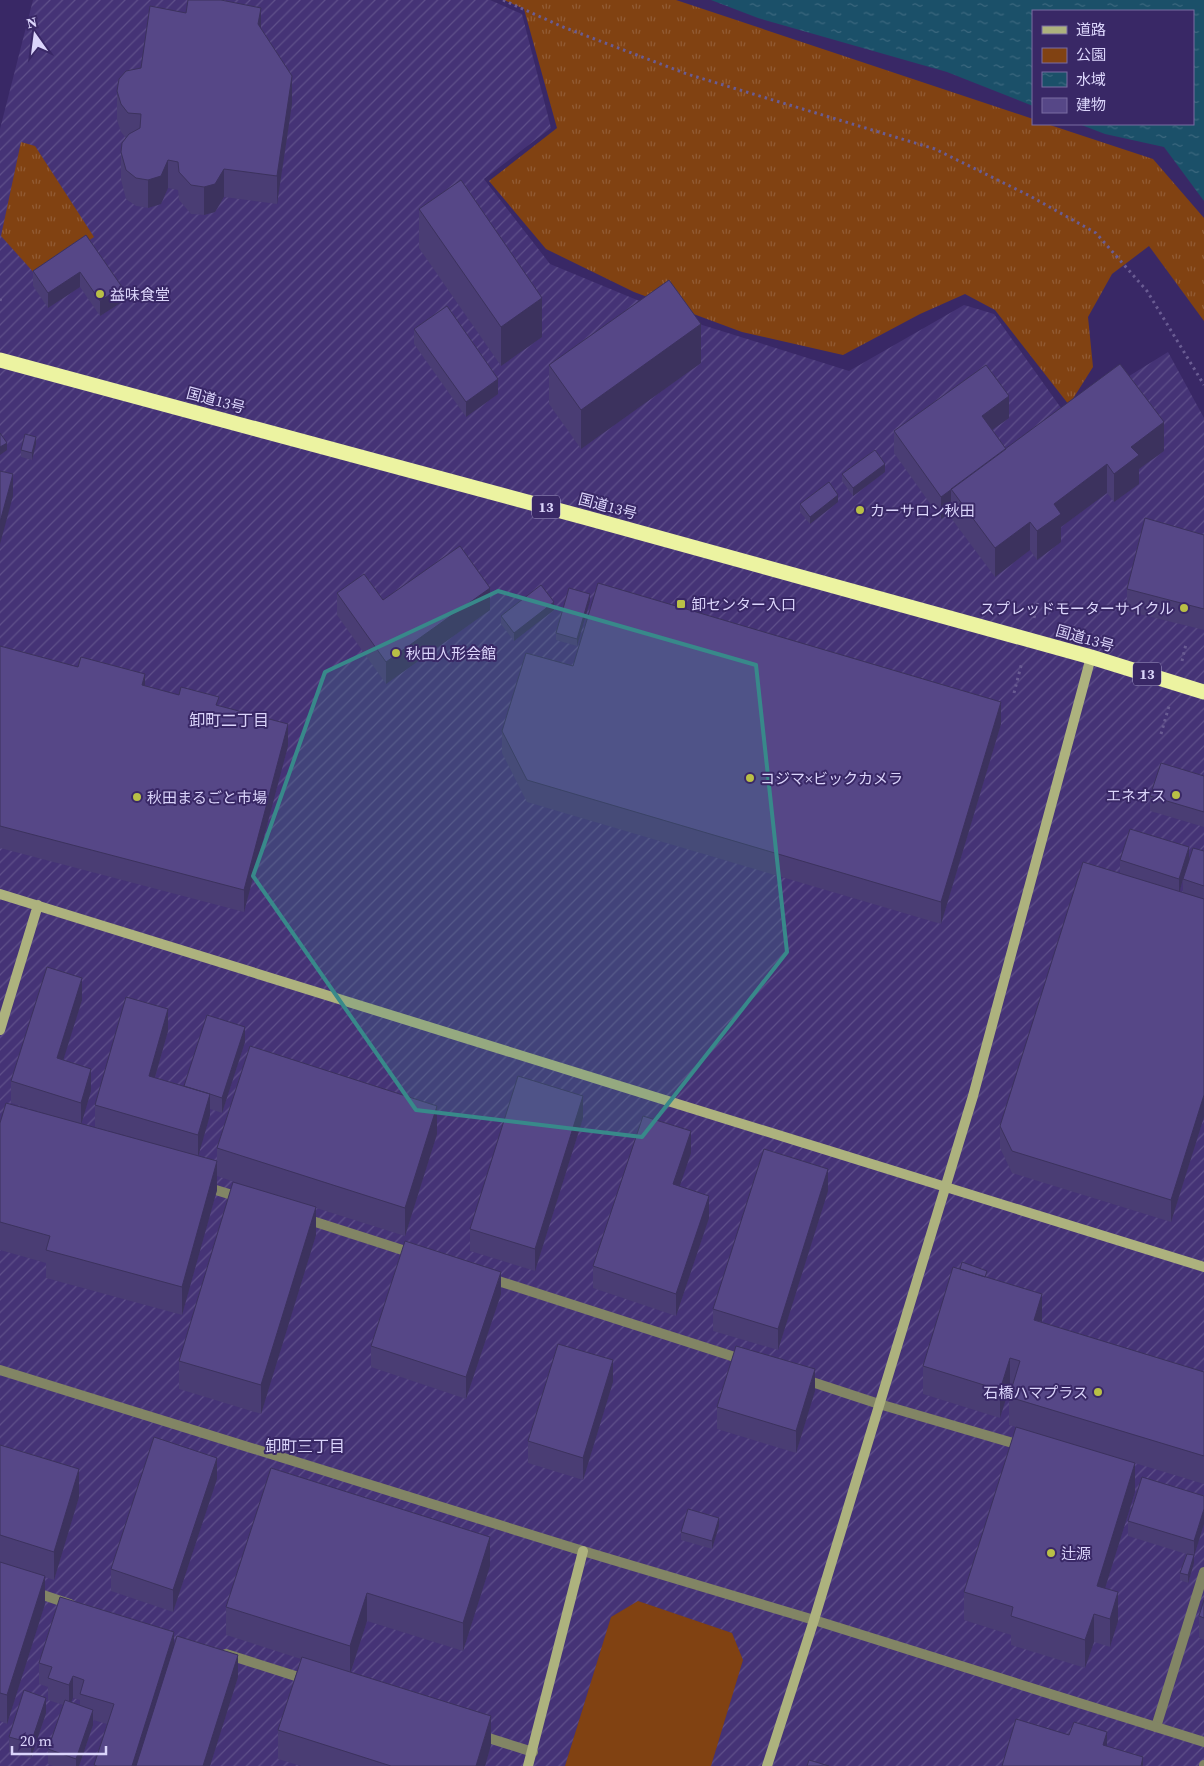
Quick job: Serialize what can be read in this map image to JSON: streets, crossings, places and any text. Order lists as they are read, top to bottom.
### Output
{
  "streets": {
    "highway": ["国道13号", "13"]
  },
  "districts": ["卸町二丁目", "卸町三丁目"],
  "places": {
    "other": [
      "益味食堂",
      "カーサロン秋田",
      "スプレッドモーターサイクル",
      "秋田人形会館",
      "コジマ×ビックカメラ",
      "エネオス",
      "秋田まるごと市場",
      "石橋ハマプラス",
      "辻源"
    ],
    "transit": ["卸センター入口"]
  },
  "legend": [
    "道路",
    "公園",
    "水域",
    "建物"
  ],
  "scale_bar": "20 m",
  "north": "top"
}
